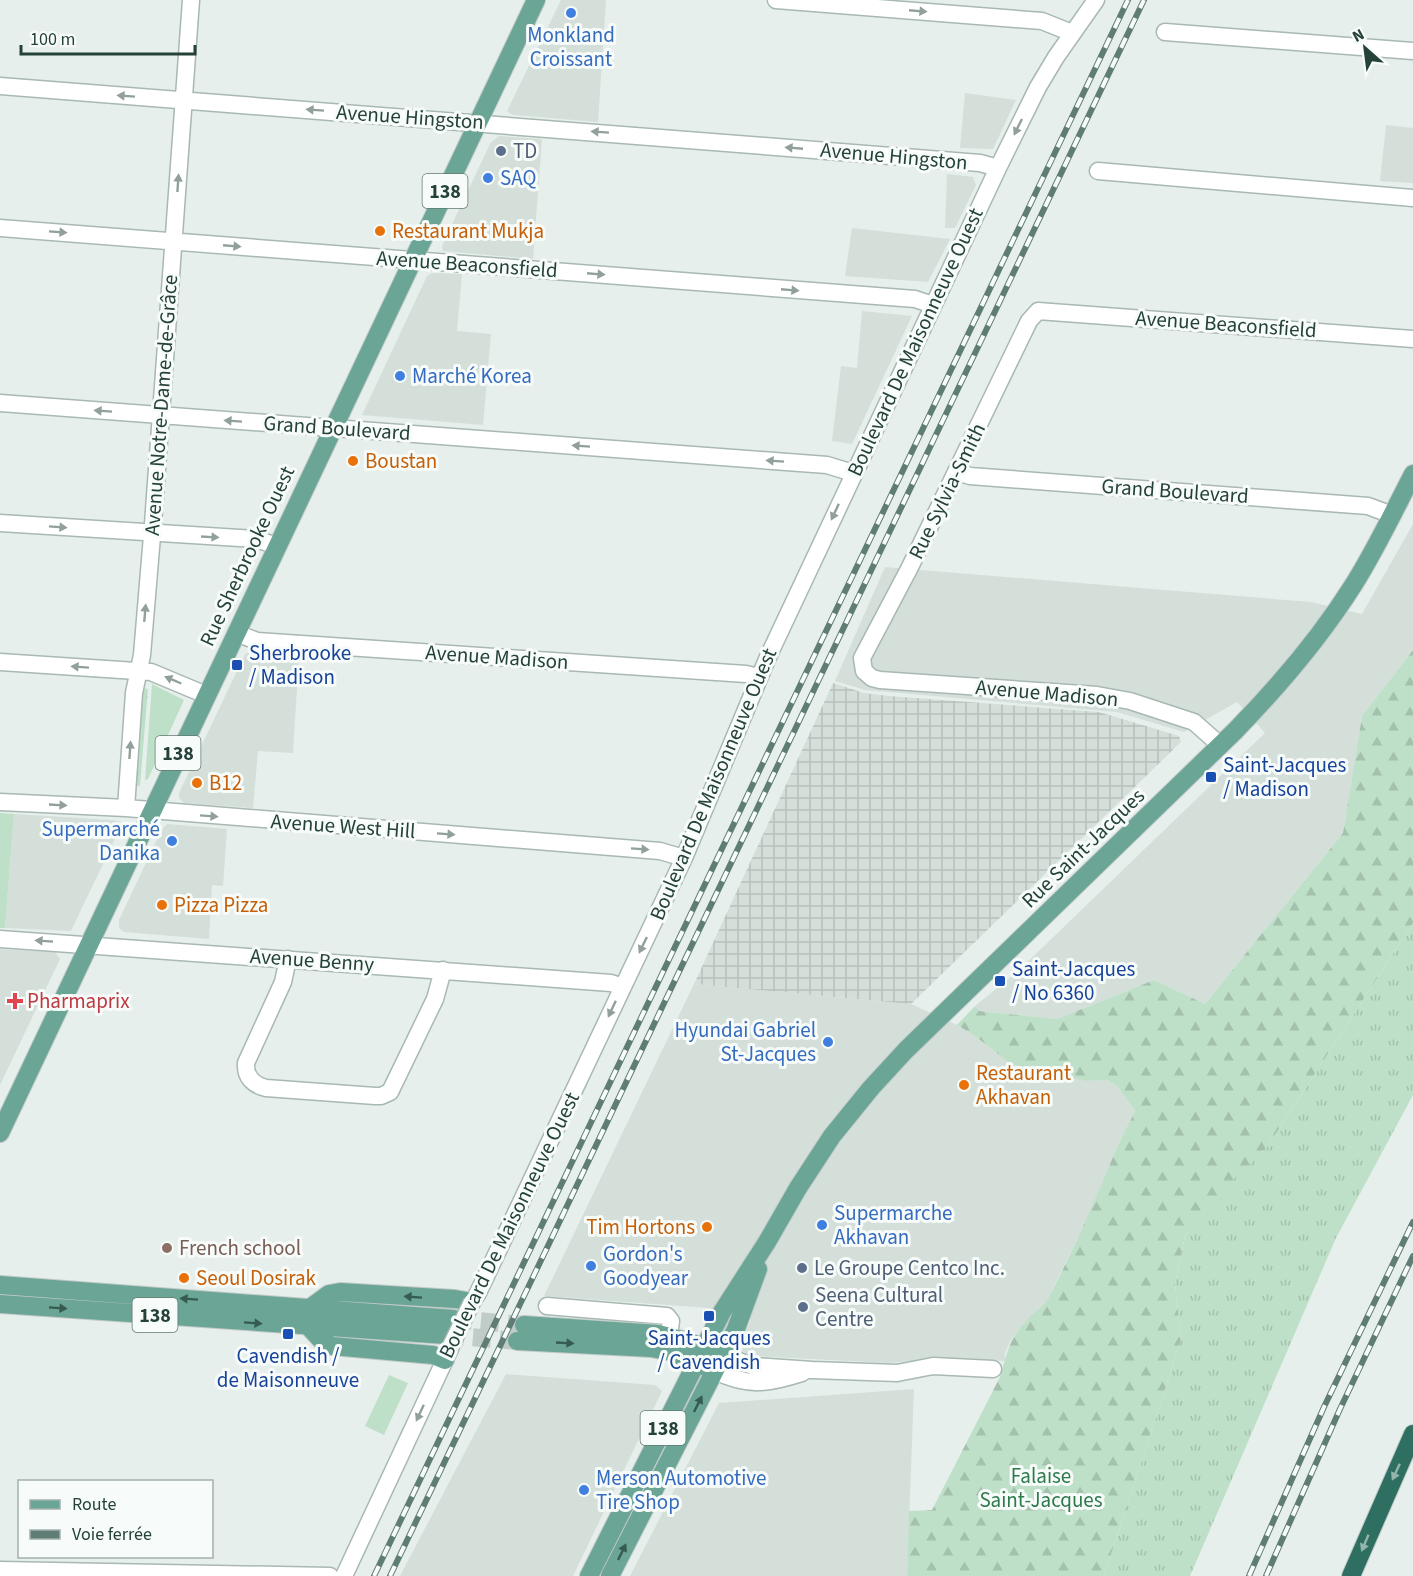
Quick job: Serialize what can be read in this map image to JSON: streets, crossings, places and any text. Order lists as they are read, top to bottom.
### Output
{
  "streets": {
    "main road": ["138", "Rue Sherbrooke Ouest", "Rue Saint-Jacques"],
    "street": [
      "Avenue Hingston",
      "Avenue Beaconsfield",
      "Boulevard De Maisonneuve Ouest",
      "Avenue Notre-Dame-de-Grâce",
      "Grand Boulevard",
      "Rue Sylvia-Smith",
      "Avenue Madison",
      "Avenue West Hill",
      "Avenue Benny"
    ]
  },
  "crossings": [
    ["Avenue Hingston", "Boulevard De Maisonneuve Ouest"],
    ["Avenue Hingston", "Avenue Notre-Dame-de-Grâce"],
    ["Avenue Hingston", "Rue Sherbrooke Ouest"],
    ["138", "Boulevard De Maisonneuve Ouest"],
    ["Avenue Beaconsfield", "Boulevard De Maisonneuve Ouest"],
    ["Avenue Beaconsfield", "Avenue Notre-Dame-de-Grâce"],
    ["Avenue Beaconsfield", "Rue Sylvia-Smith"],
    ["Avenue Beaconsfield", "Rue Sherbrooke Ouest"],
    ["Boulevard De Maisonneuve Ouest", "Grand Boulevard"],
    ["Boulevard De Maisonneuve Ouest", "Avenue Madison"],
    ["Boulevard De Maisonneuve Ouest", "Avenue West Hill"],
    ["Boulevard De Maisonneuve Ouest", "Avenue Benny"],
    ["Avenue Notre-Dame-de-Grâce", "Grand Boulevard"],
    ["Avenue Notre-Dame-de-Grâce", "Avenue West Hill"],
    ["Grand Boulevard", "Rue Sylvia-Smith"],
    ["Grand Boulevard", "Rue Sherbrooke Ouest"],
    ["Grand Boulevard", "Rue Saint-Jacques"],
    ["Rue Sylvia-Smith", "Avenue Madison"],
    ["Rue Sherbrooke Ouest", "Avenue Madison"],
    ["Rue Sherbrooke Ouest", "Avenue West Hill"],
    ["Rue Sherbrooke Ouest", "Avenue Benny"],
    ["Avenue Madison", "Rue Saint-Jacques"]
  ],
  "one_way": [
    "Avenue Hingston",
    "Avenue Beaconsfield",
    "Boulevard De Maisonneuve Ouest",
    "Avenue Notre-Dame-de-Grâce",
    "Avenue West Hill"
  ],
  "parks": ["Falaise Saint-Jacques"],
  "places": {
    "other": [
      "Monkland Croissant",
      "TD",
      "SAQ",
      "Restaurant Mukja",
      "Marché Korea",
      "Boustan",
      "B12",
      "Supermarché Danika",
      "Pizza Pizza",
      "Hyundai Gabriel St-Jacques",
      "Restaurant Akhavan",
      "Supermarche Akhavan",
      "Tim Hortons",
      "French school",
      "Gordon's Goodyear",
      "Le Groupe Centco Inc.",
      "Seoul Dosirak",
      "Seena Cultural Centre",
      "Merson Automotive Tire Shop"
    ],
    "transit": [
      "Sherbrooke / Madison",
      "Saint-Jacques / Madison",
      "Saint-Jacques / No 6360",
      "Saint-Jacques / Cavendish",
      "Cavendish / de Maisonneuve"
    ],
    "health": ["Pharmaprix"]
  },
  "legend": ["Route", "Voie ferrée"],
  "scale_bar": "100 m",
  "north": "top left"
}
